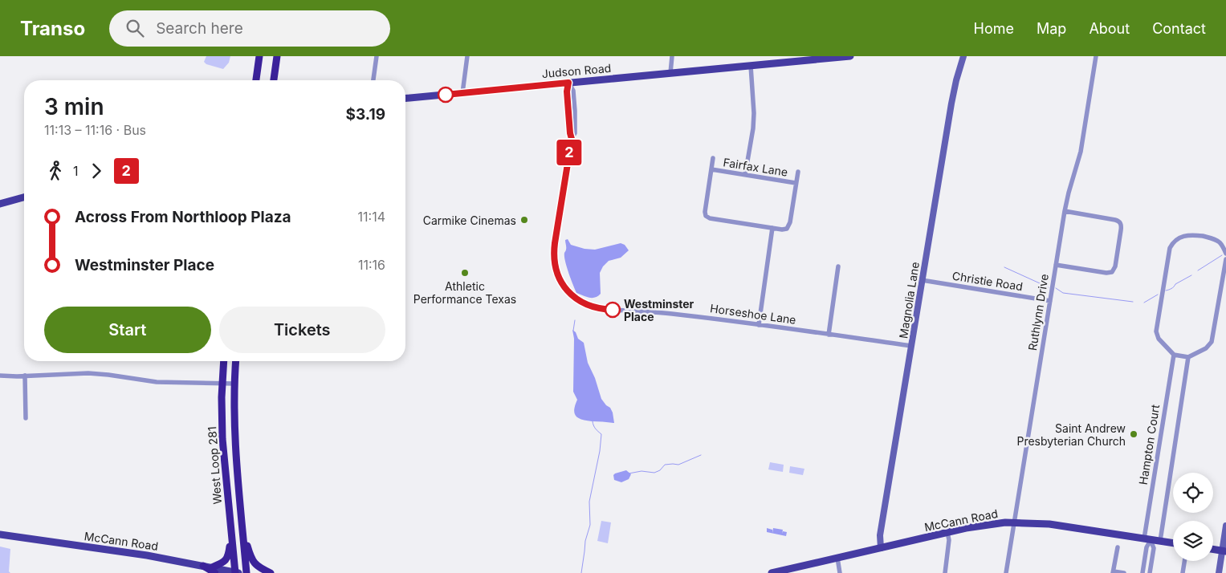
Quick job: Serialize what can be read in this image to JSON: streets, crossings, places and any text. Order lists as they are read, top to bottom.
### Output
{
  "streets": {
    "highway": ["West Loop 281"],
    "main road": ["Judson Road", "Magnolia Lane", "McCann Road"],
    "street": [
      "Fairfax Lane",
      "Christie Road",
      "Ruthlynn Drive",
      "Horseshoe Lane",
      "Hampton Court"
    ]
  },
  "crossings": [
    ["Judson Road", "Horseshoe Lane"],
    ["Christie Road", "Magnolia Lane"],
    ["Christie Road", "Ruthlynn Drive"],
    ["Magnolia Lane", "Horseshoe Lane"],
    ["Magnolia Lane", "McCann Road"],
    ["Ruthlynn Drive", "McCann Road"],
    ["Hampton Court", "McCann Road"],
    ["West Loop 281", "McCann Road"]
  ],
  "places": [
    "Carmike Cinemas",
    "Athletic Performance Texas",
    "Westminster Place",
    "Saint Andrew Presbyterian Church"
  ],
  "lines": ["bus line 2"],
  "page": {
    "header": "Transo",
    "search": "Search here",
    "nav": [
      "Home",
      "Map",
      "About",
      "Contact"
    ],
    "on_map": "2",
    "heading": ["3 min", "11:13 – 11:16 · Bus", "$3.19"],
    "legs": ["1", "2"],
    "list": [
      {
        "name": "Across From Northloop Plaza",
        "value": "11:14"
      },
      {
        "name": "Westminster Place",
        "value": "11:16"
      }
    ],
    "buttons": ["Start", "Tickets"]
  }
}
